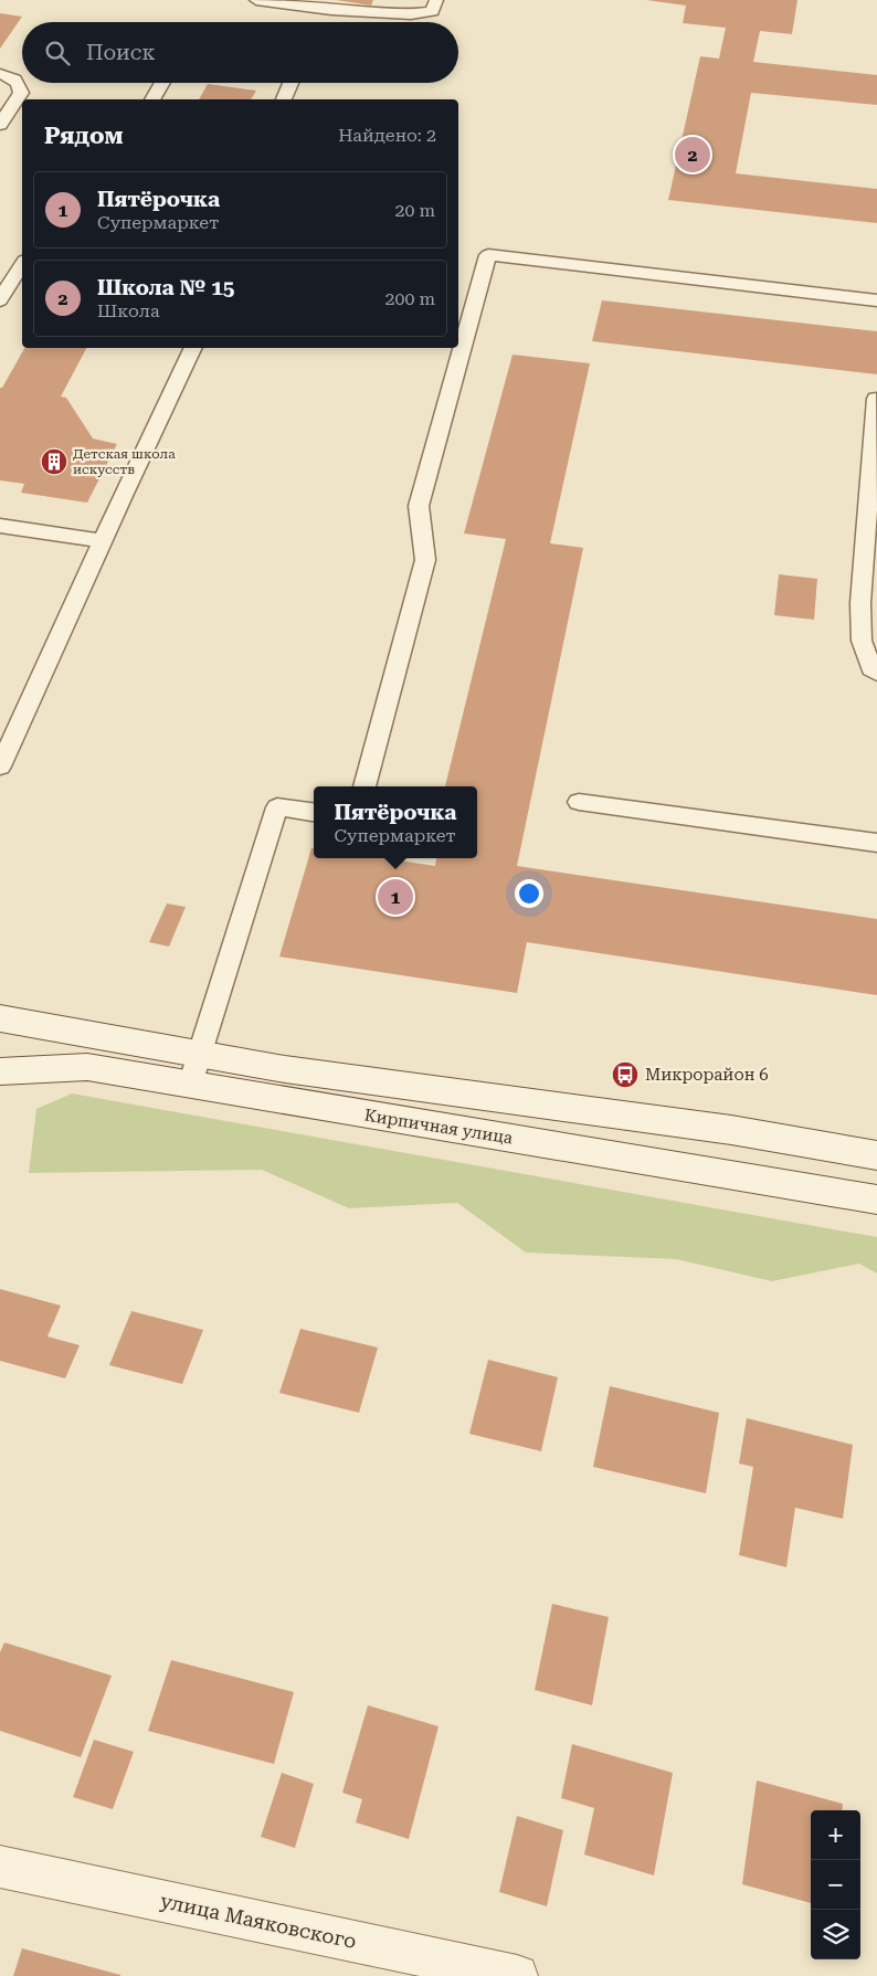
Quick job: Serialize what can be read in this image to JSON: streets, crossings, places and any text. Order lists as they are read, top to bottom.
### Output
{
  "streets": {
    "street": ["Кирпичная улица", "улица Маяковского"]
  },
  "places": {
    "building": ["Детская школа искусств"],
    "bus stop": ["Микрорайон 6"]
  },
  "page": {
    "search": "Поиск",
    "heading": ["Рядом", "Найдено: 2"],
    "pins": ["2", "1"],
    "list": [
      {
        "mark": "1",
        "name": "Пятёрочка",
        "note": "Супермаркет",
        "value": "20 m"
      },
      {
        "mark": "2",
        "name": "Школа № 15",
        "note": "Школа",
        "value": "200 m"
      }
    ],
    "popup": ["Пятёрочка", "Супермаркет"],
    "map_buttons": ["+", "−"]
  }
}
